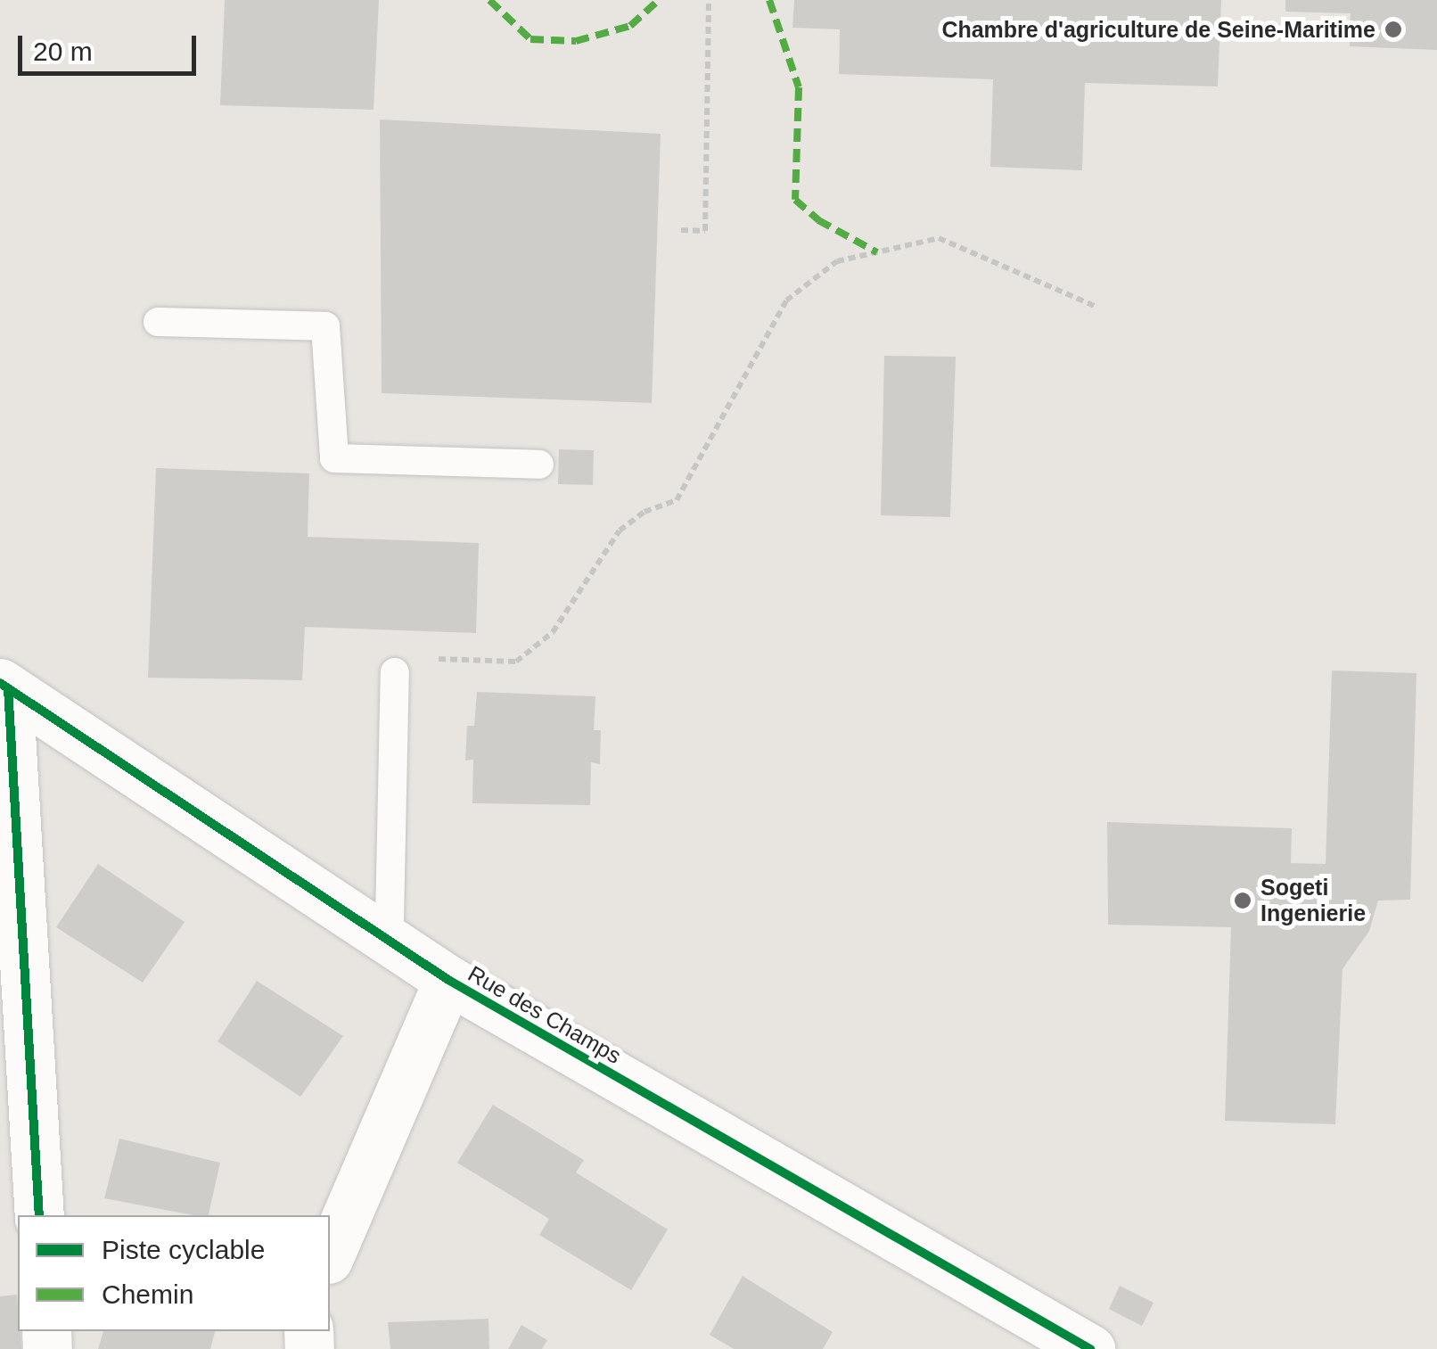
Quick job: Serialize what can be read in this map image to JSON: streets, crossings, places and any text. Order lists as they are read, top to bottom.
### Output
{
  "streets": {
    "street": ["Rue des Champs"]
  },
  "places": ["Chambre d'agriculture de Seine-Maritime", "Sogeti Ingenierie"],
  "legend": ["Piste cyclable", "Chemin"],
  "scale_bar": "20 m"
}
